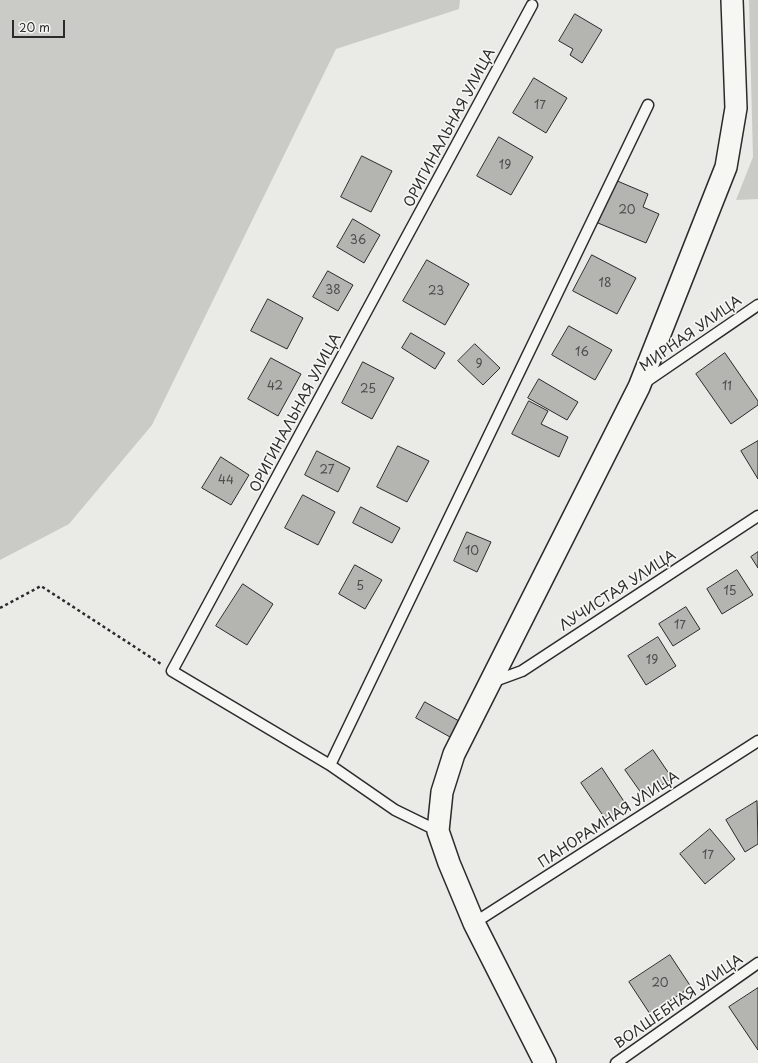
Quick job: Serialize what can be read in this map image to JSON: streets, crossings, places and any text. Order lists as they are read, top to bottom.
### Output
{
  "streets": {
    "lane": [
      "ОРИГИНАЛЬНАЯ УЛИЦА",
      "МИРНАЯ УЛИЦА",
      "ЛУЧИСТАЯ УЛИЦА",
      "ПАНОРАМНАЯ УЛИЦА",
      "ВОЛШЕБНАЯ УЛИЦА"
    ]
  },
  "house_numbers": [
    "17",
    "19",
    "20",
    "36",
    "18",
    "38",
    "23",
    "16",
    "9",
    "42",
    "11",
    "25",
    "27",
    "44",
    "10",
    "5",
    "15",
    "17",
    "19",
    "17",
    "20"
  ],
  "scale_bar": "20 m"
}
